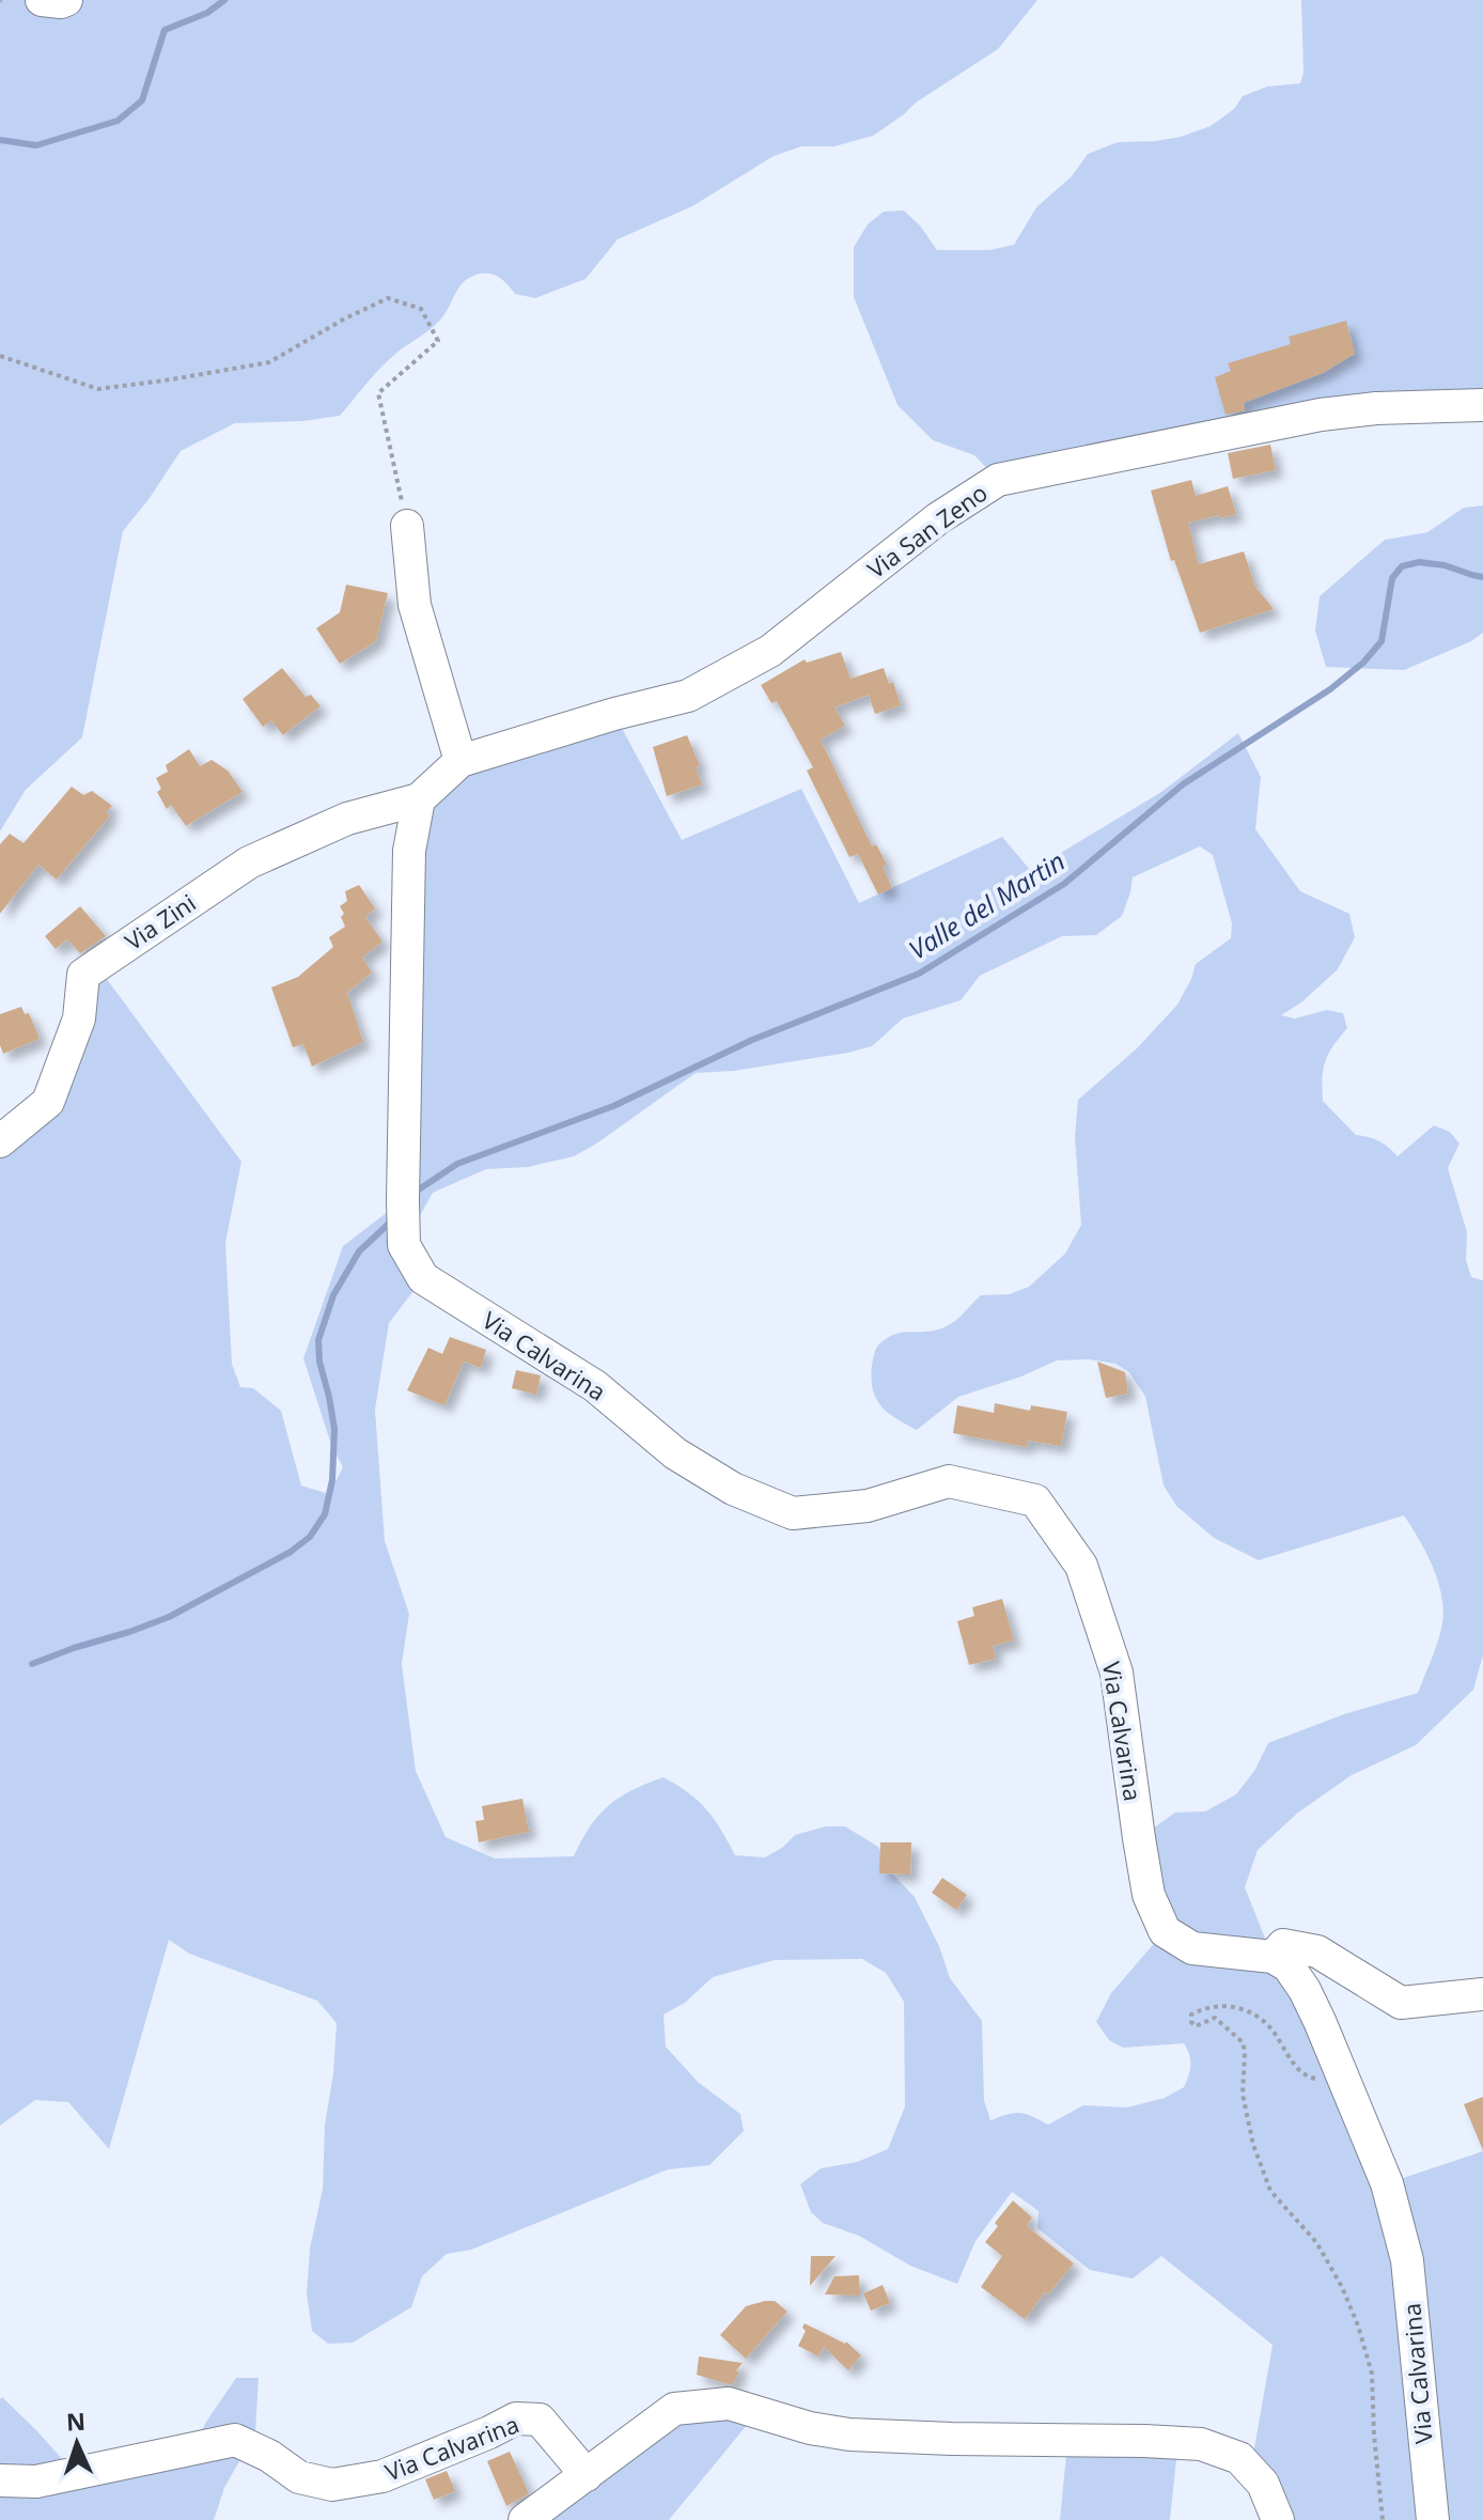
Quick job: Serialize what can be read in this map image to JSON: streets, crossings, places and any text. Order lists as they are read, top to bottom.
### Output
{
  "streets": {
    "street": ["Via San Zeno", "Via Zini", "Via Calvarina"]
  },
  "crossings": [
    ["Via Zini", "Via Calvarina"]
  ],
  "water": ["Valle del Martin"],
  "north": "top"
}
